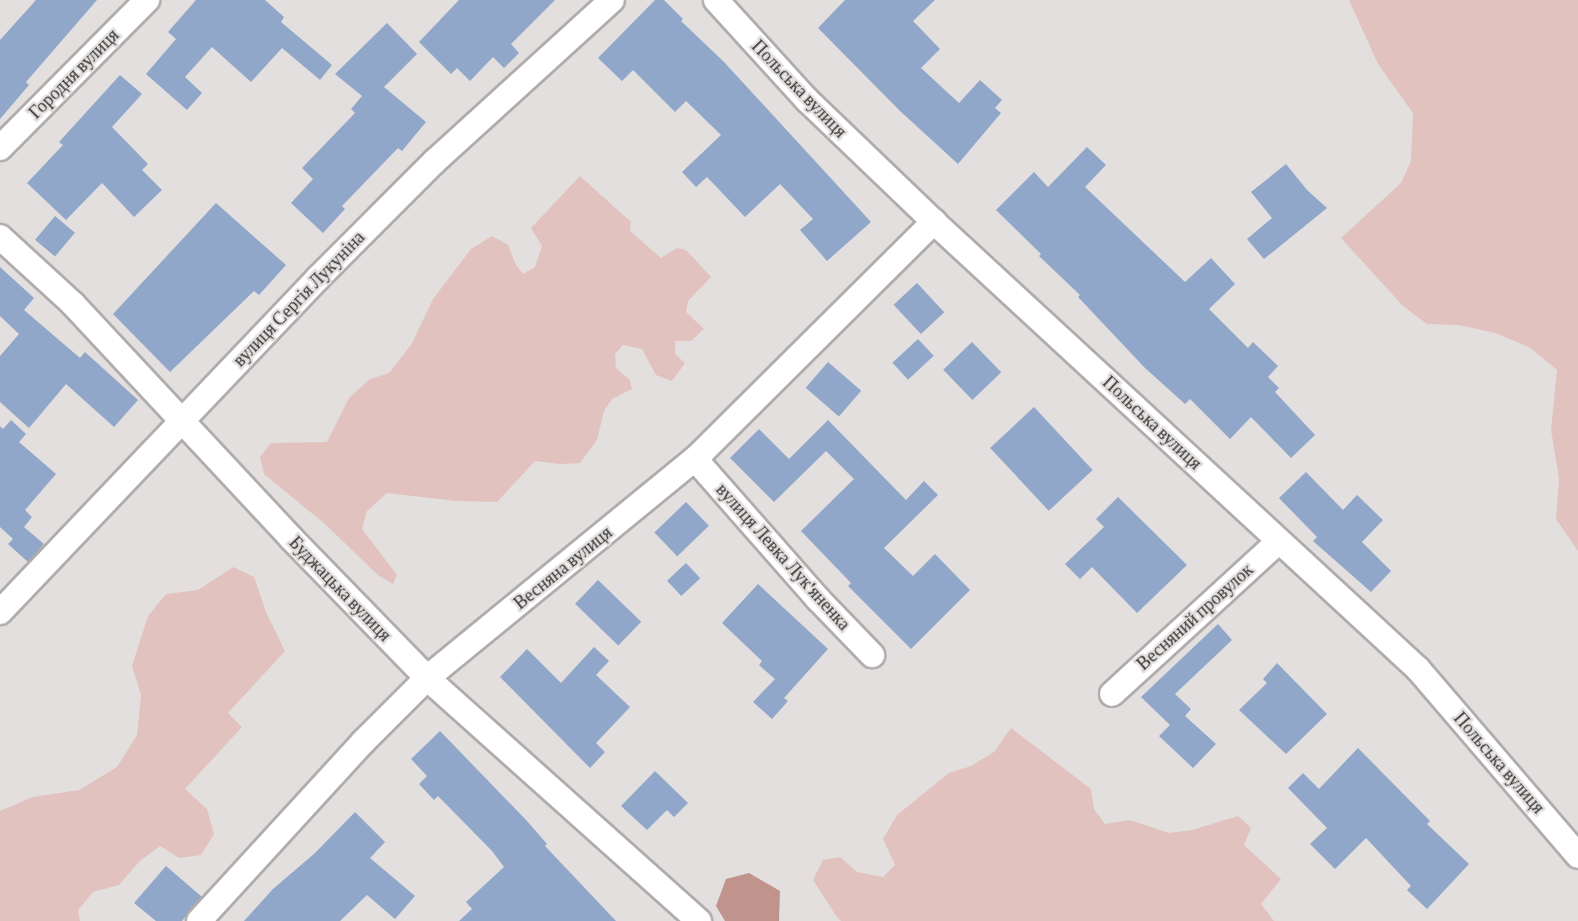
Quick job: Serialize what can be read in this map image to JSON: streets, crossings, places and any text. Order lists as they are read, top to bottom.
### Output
{
  "streets": {
    "street": [
      "Городня вулиця",
      "Польська вулиця",
      "вулиця Сергія Лукуніна",
      "вулиця Левка Лук'яненка",
      "Весняна вулиця",
      "Буджацька вулиця",
      "Весняний провулок"
    ]
  },
  "crossings": [
    ["Польська вулиця", "Весняна вулиця"],
    ["Польська вулиця", "Весняний провулок"],
    ["вулиця Сергія Лукуніна", "Буджацька вулиця"],
    ["вулиця Левка Лук'яненка", "Весняна вулиця"],
    ["Весняна вулиця", "Буджацька вулиця"]
  ]
}
